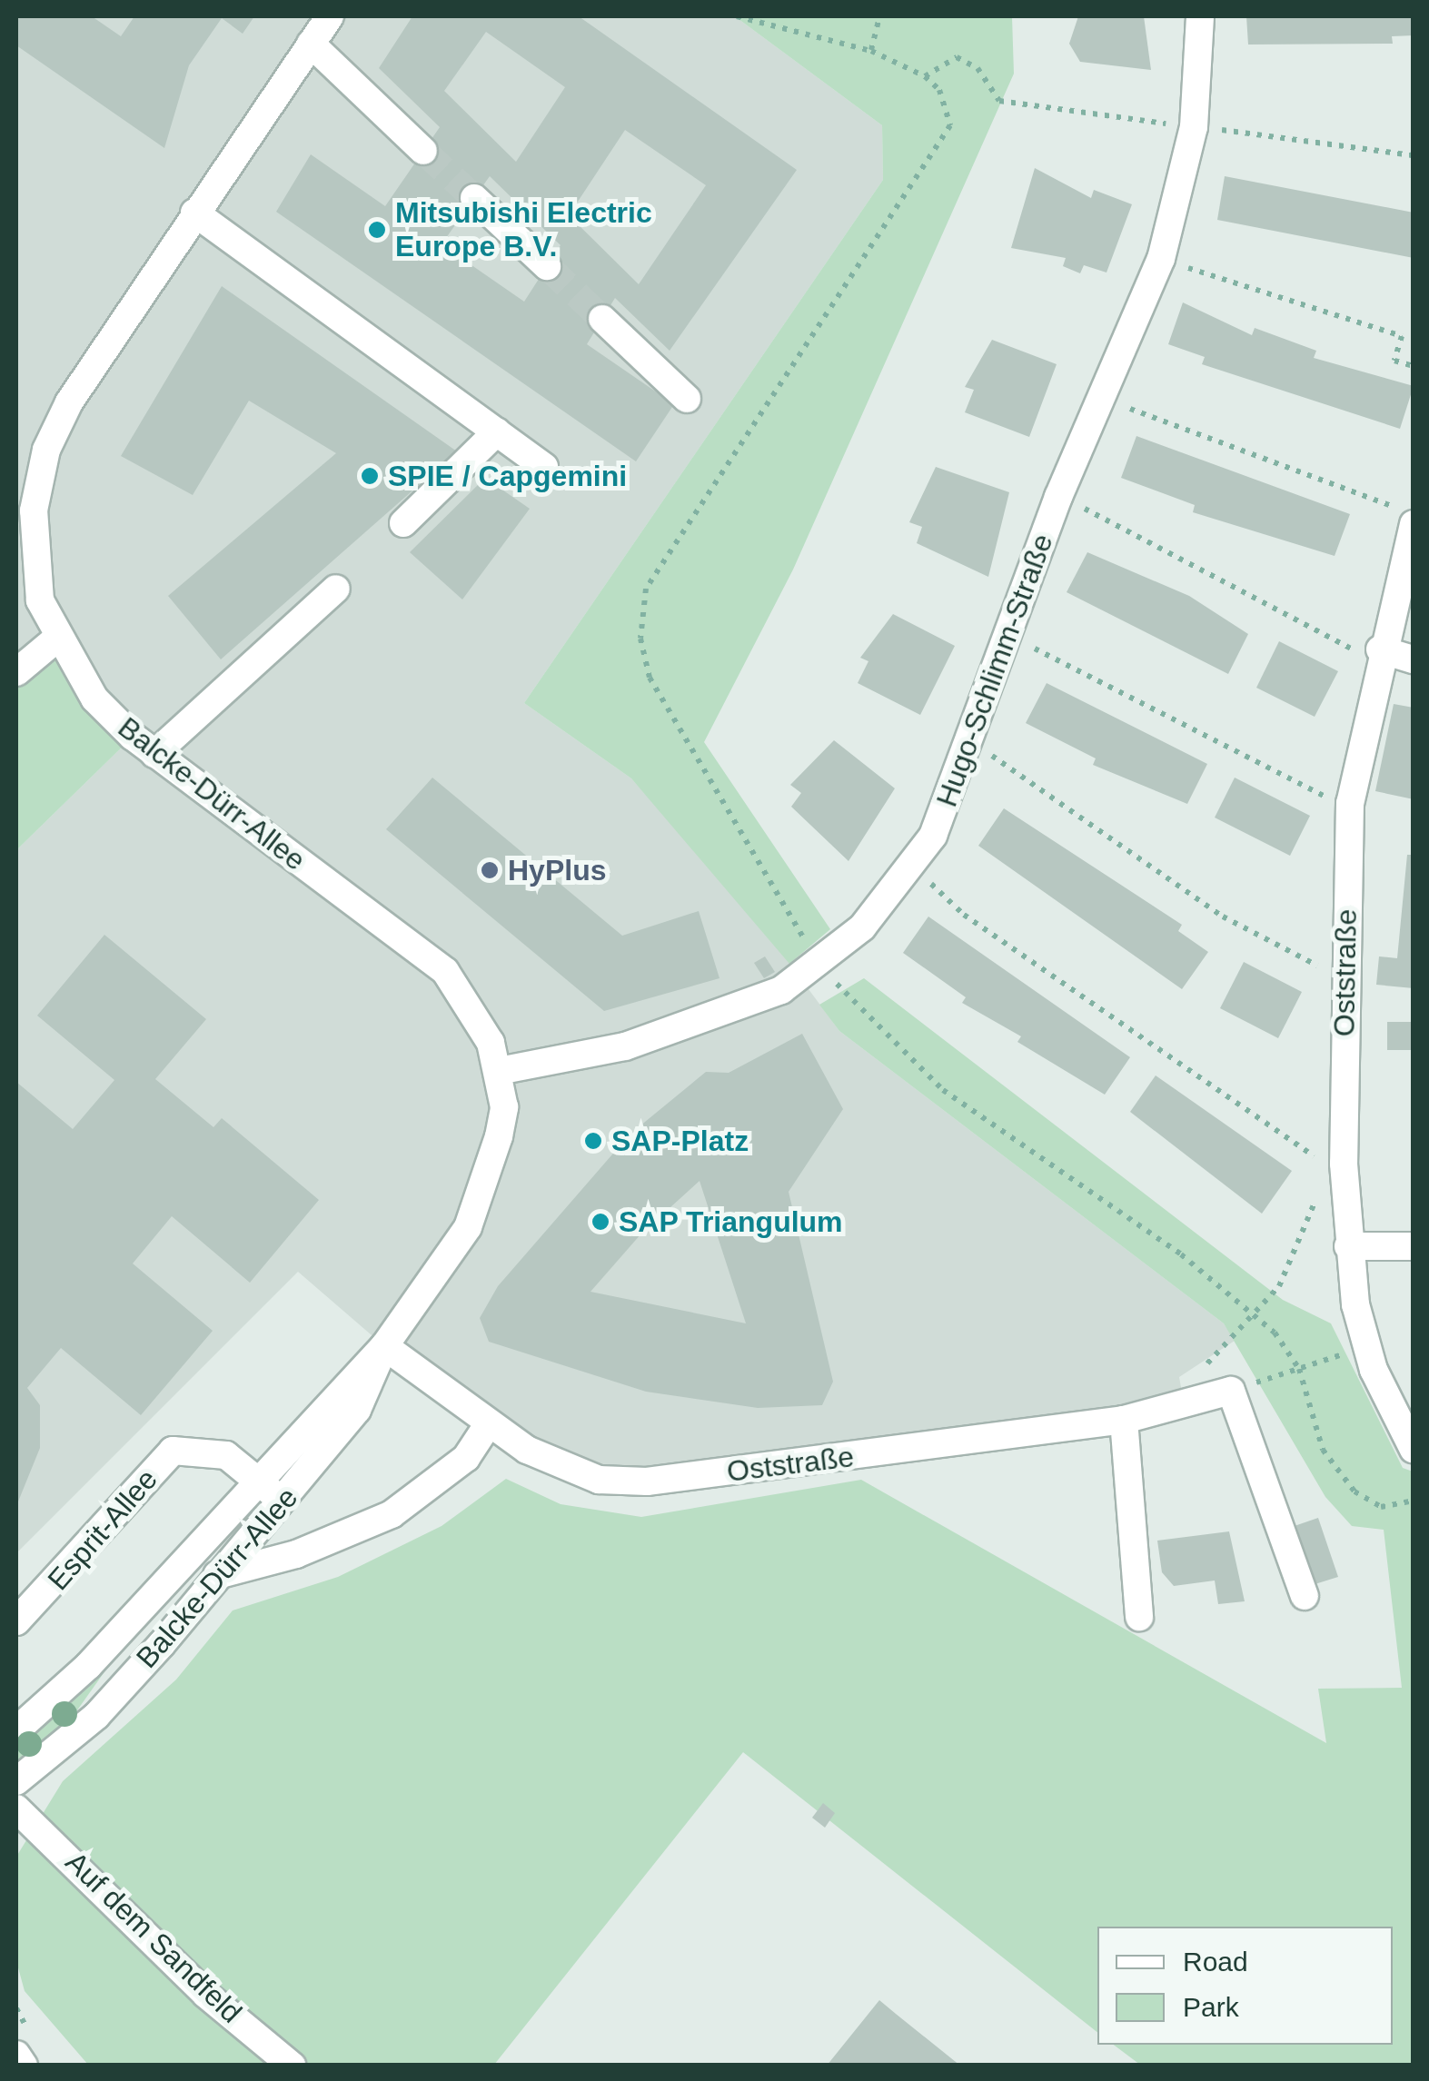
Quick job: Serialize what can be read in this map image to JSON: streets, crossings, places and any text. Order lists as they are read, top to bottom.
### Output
{
  "streets": {
    "street": [
      "Hugo-Schlimm-Straße",
      "Balcke-Dürr-Allee",
      "Oststraße",
      "Esprit-Allee",
      "Auf dem Sandfeld"
    ]
  },
  "crossings": [
    ["Hugo-Schlimm-Straße", "Balcke-Dürr-Allee"],
    ["Balcke-Dürr-Allee", "Oststraße"],
    ["Balcke-Dürr-Allee", "Esprit-Allee"]
  ],
  "places": [
    "Mitsubishi Electric Europe B.V.",
    "SPIE / Capgemini",
    "HyPlus",
    "SAP-Platz",
    "SAP Triangulum"
  ],
  "legend": ["Road", "Park"]
}
